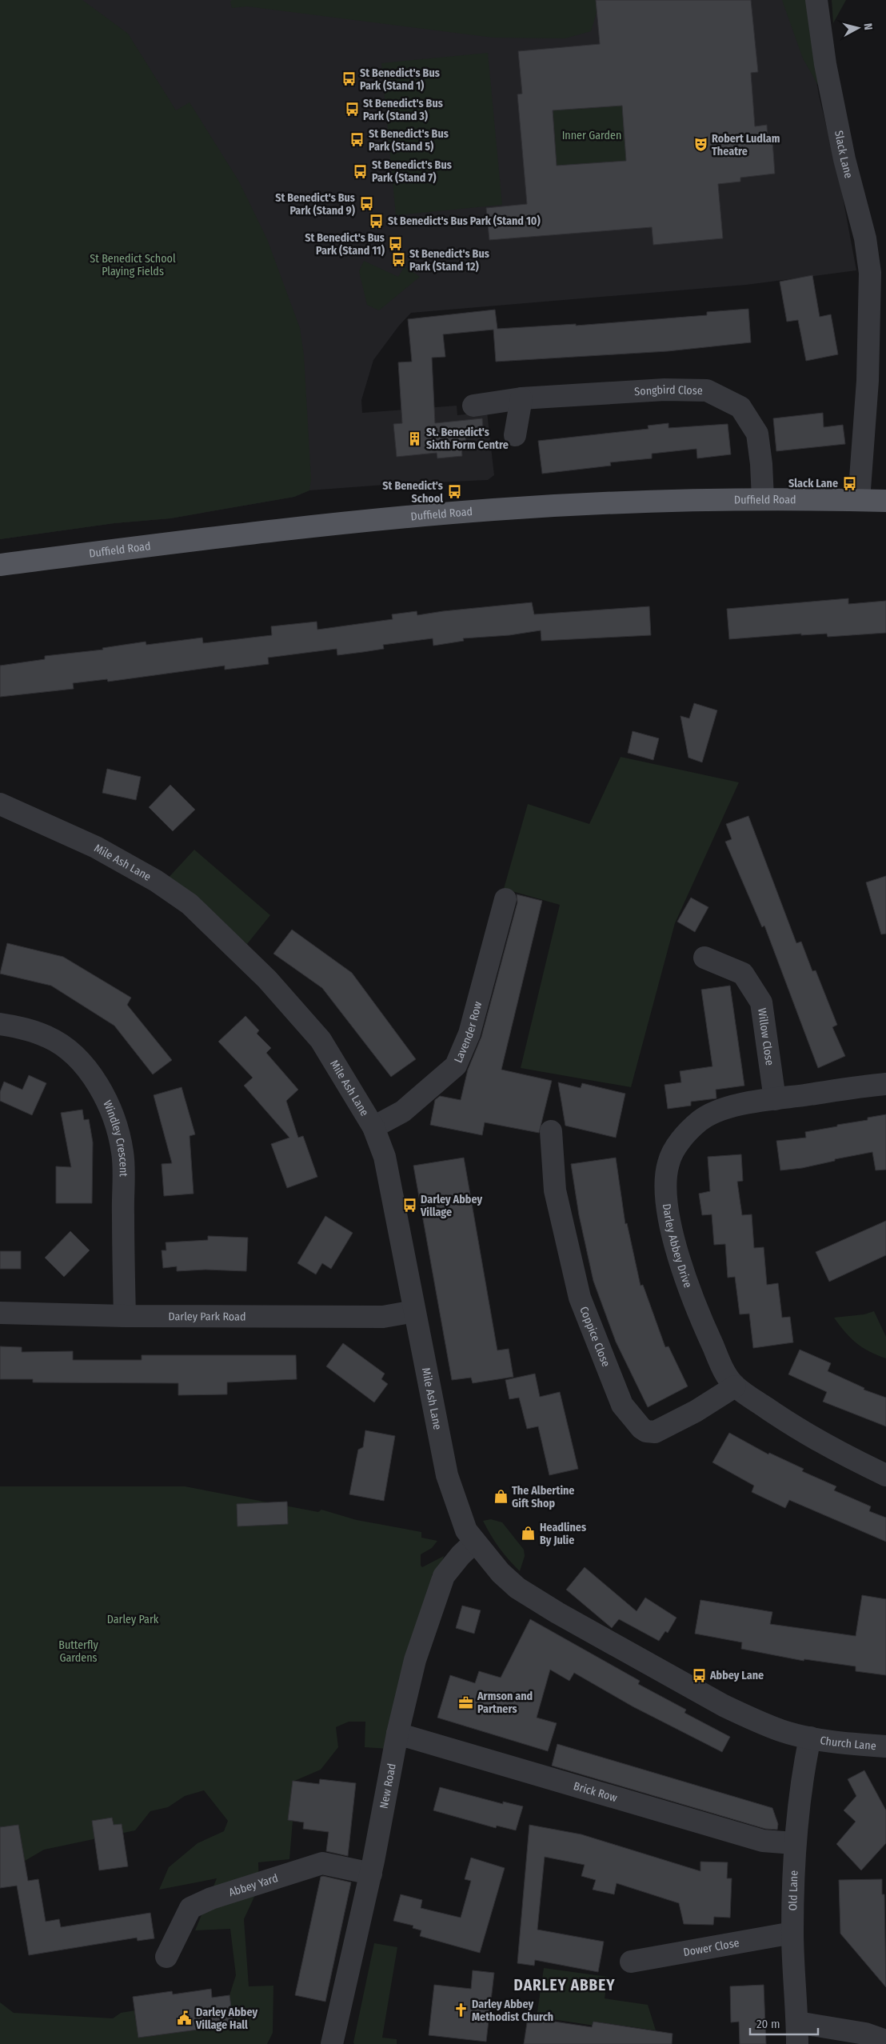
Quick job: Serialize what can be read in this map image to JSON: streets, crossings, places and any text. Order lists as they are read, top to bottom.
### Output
{
  "streets": {
    "main road": ["Duffield Road"],
    "street": [
      "Slack Lane",
      "Songbird Close",
      "Mile Ash Lane",
      "Lavender Row",
      "Willow Close",
      "Windley Crescent",
      "Darley Abbey Drive",
      "Darley Park Road",
      "Coppice Close",
      "Church Lane",
      "New Road",
      "Brick Row",
      "Abbey Yard",
      "Old Lane",
      "Dower Close"
    ]
  },
  "crossings": [
    ["Slack Lane", "Duffield Road"],
    ["Songbird Close", "Duffield Road"],
    ["Mile Ash Lane", "Lavender Row"],
    ["Mile Ash Lane", "Darley Park Road"],
    ["Mile Ash Lane", "New Road"],
    ["Willow Close", "Darley Abbey Drive"],
    ["Windley Crescent", "Darley Park Road"],
    ["Darley Abbey Drive", "Coppice Close"],
    ["Church Lane", "Old Lane"],
    ["New Road", "Brick Row"],
    ["New Road", "Abbey Yard"],
    ["Brick Row", "Old Lane"],
    ["Old Lane", "Dower Close"]
  ],
  "districts": ["DARLEY ABBEY"],
  "parks": [
    "Inner Garden",
    "St Benedict School Playing Fields",
    "Darley Park",
    "Butterfly Gardens"
  ],
  "places": {
    "bus stop": [
      "St Benedict's Bus Park (Stand 1)",
      "St Benedict's Bus Park (Stand 3)",
      "St Benedict's Bus Park (Stand 5)",
      "St Benedict's Bus Park (Stand 7)",
      "St Benedict's Bus Park (Stand 9)",
      "St Benedict's Bus Park (Stand 10)",
      "St Benedict's Bus Park (Stand 11)",
      "St Benedict's Bus Park (Stand 12)",
      "Slack Lane",
      "St Benedict's School",
      "Darley Abbey Village",
      "Abbey Lane"
    ],
    "theatre": ["Robert Ludlam Theatre"],
    "building": ["St. Benedict's Sixth Form Centre"],
    "shop": ["The Albertine Gift Shop", "Headlines By Julie"],
    "office": ["Armson and Partners"],
    "church": ["Darley Abbey Methodist Church"],
    "public building": ["Darley Abbey Village Hall"]
  },
  "scale_bar": "20 m",
  "north": "right"
}
